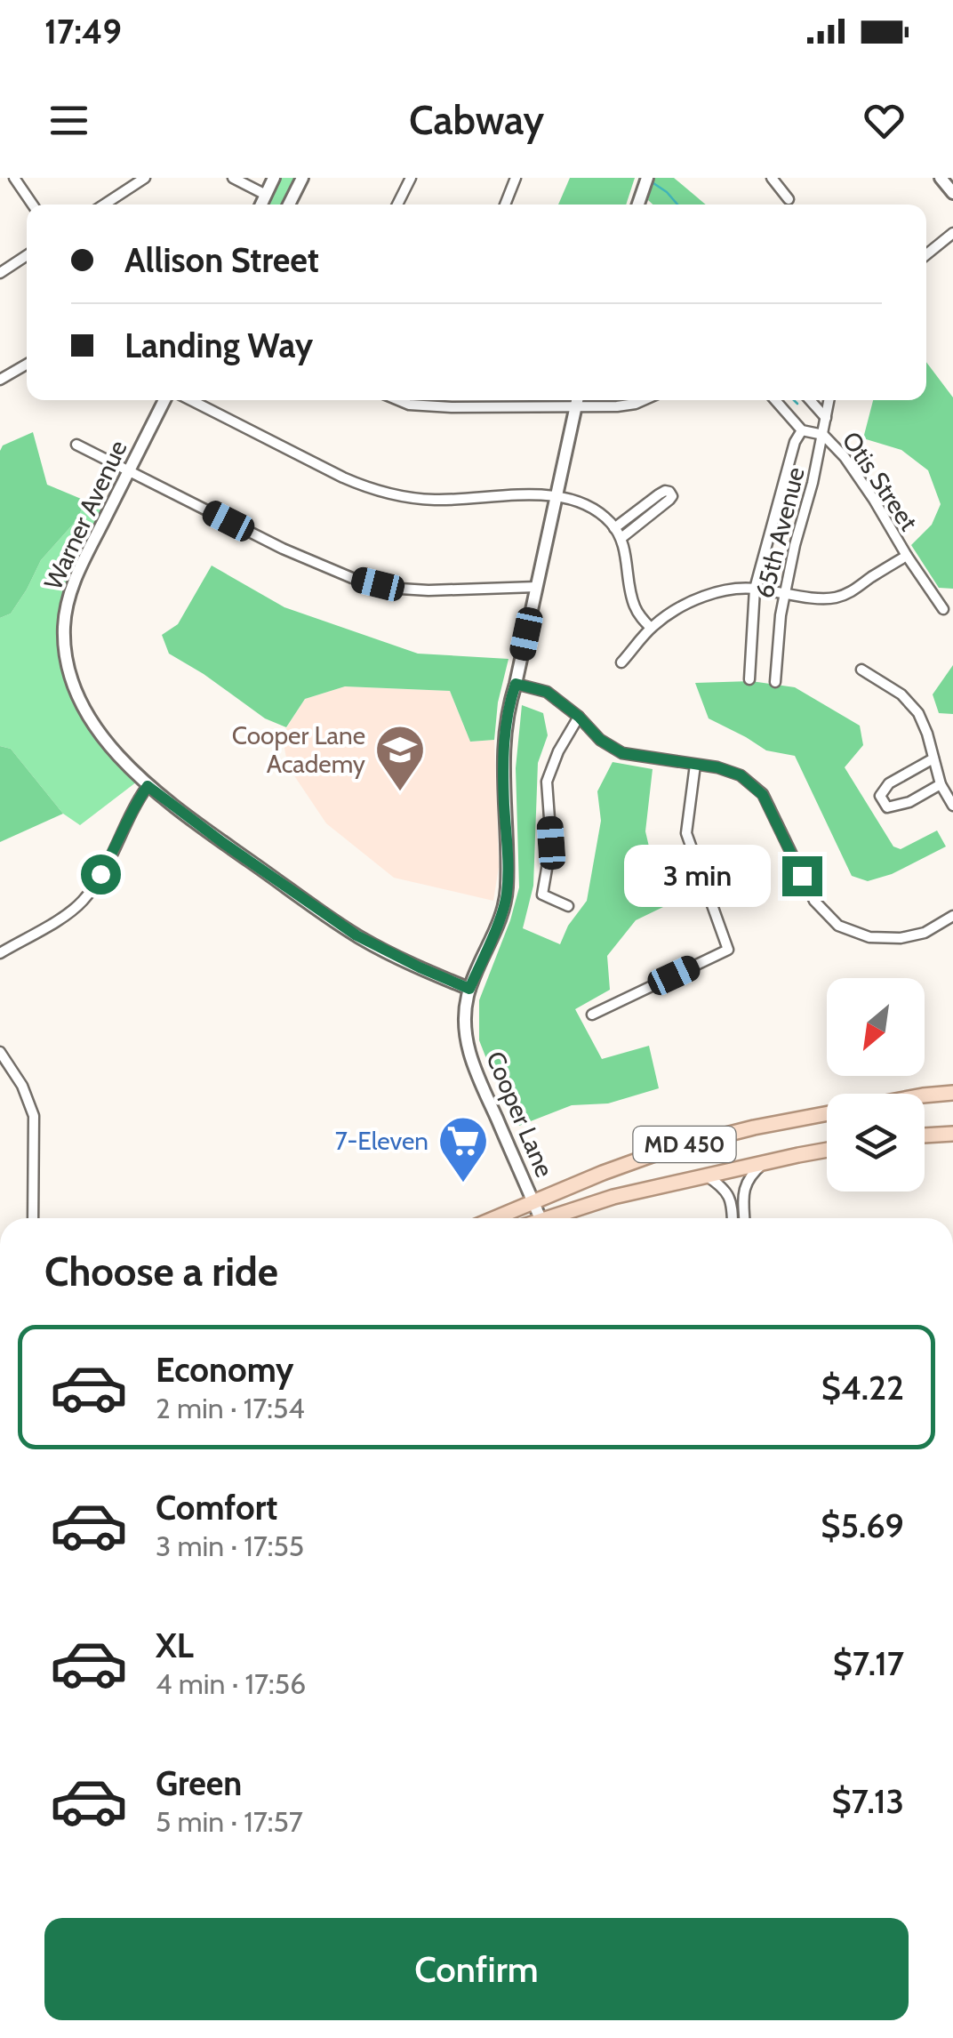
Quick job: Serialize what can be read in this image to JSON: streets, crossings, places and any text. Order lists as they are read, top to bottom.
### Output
{
  "streets": {
    "main road": ["MD 450"],
    "street": [
      "Otis Street",
      "Warner Avenue",
      "65th Avenue",
      "Cooper Lane"
    ]
  },
  "crossings": [
    ["Otis Street", "65th Avenue"],
    ["Warner Avenue", "Cooper Lane"],
    ["Cooper Lane", "MD 450"]
  ],
  "places": {
    "school or university": ["Cooper Lane Academy"],
    "supermarket": ["7-Eleven"]
  },
  "north": "bottom left",
  "page": {
    "status": "17:49",
    "header": "Cabway",
    "banner": ["Allison Street", "Landing Way"],
    "bubble": "3 min",
    "heading": "Choose a ride",
    "list": [
      {
        "name": "Economy",
        "note": "2 min · 17:54",
        "value": "$4.22"
      },
      {
        "name": "Comfort",
        "note": "3 min · 17:55",
        "value": "$5.69"
      },
      {
        "name": "XL",
        "note": "4 min · 17:56",
        "value": "$7.17"
      },
      {
        "name": "Green",
        "note": "5 min · 17:57",
        "value": "$7.13"
      }
    ],
    "buttons": "Confirm"
  }
}
